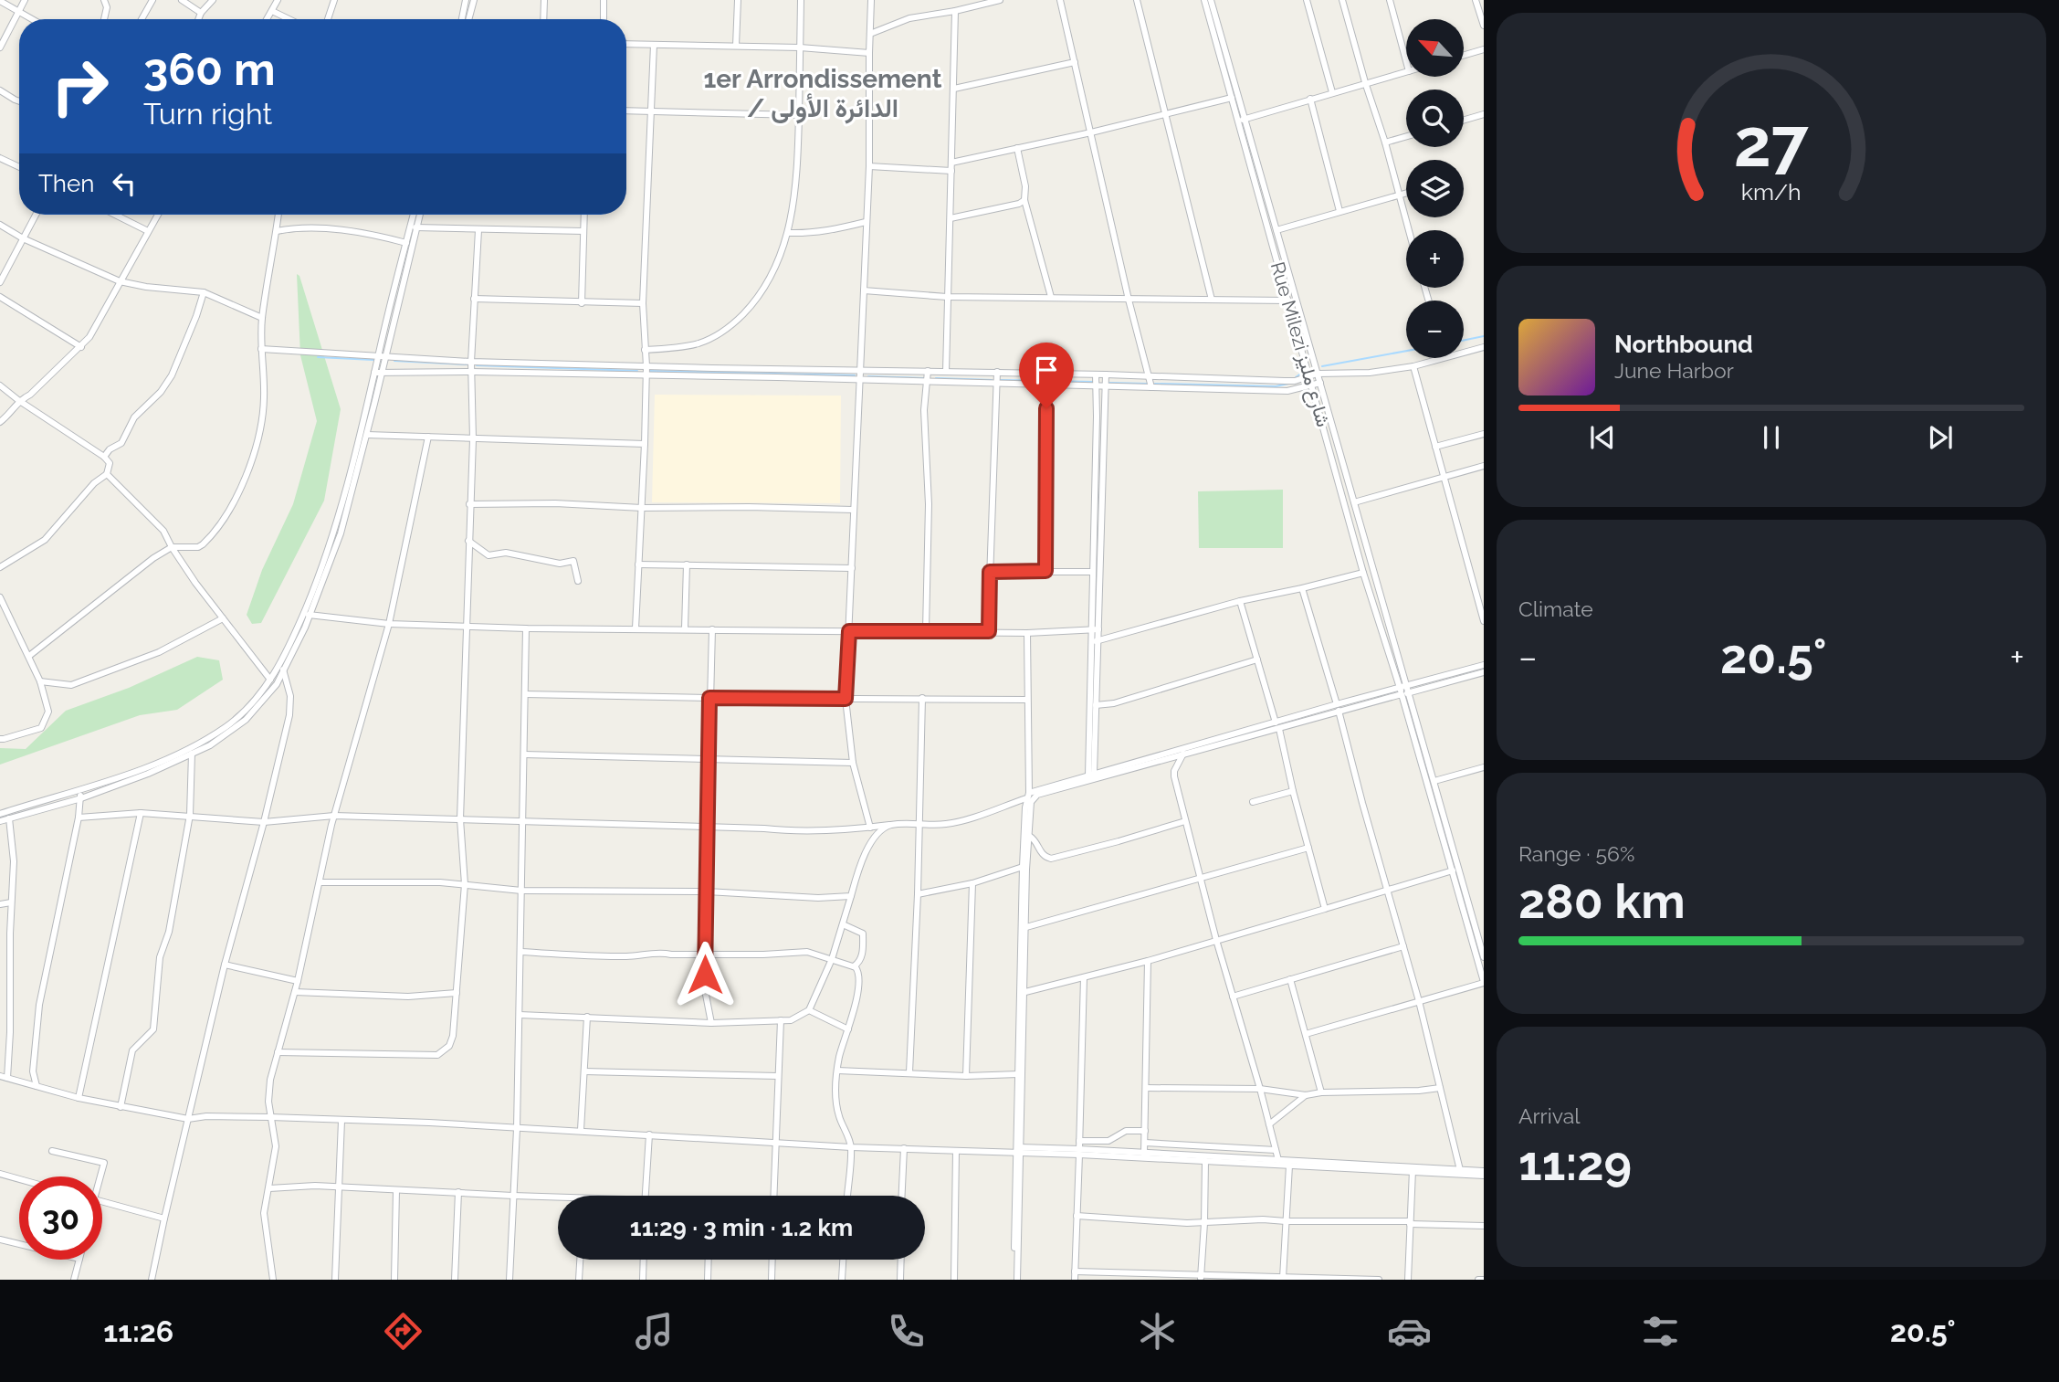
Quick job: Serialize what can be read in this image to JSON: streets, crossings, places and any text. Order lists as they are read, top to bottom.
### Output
{
  "streets": {
    "street": ["Rue Milezi شارع مليز"]
  },
  "districts": ["1er Arrondissement / الدائرة الأولى"],
  "north": "top left",
  "page": {
    "map_buttons": ["+", "−"],
    "turn": ["360 m", "Turn right"],
    "then": "Then",
    "song": ["Northbound", "June Harbor"],
    "tile": [
      "Climate",
      ["Range · 56%", "280 km"],
      ["Arrival", "11:29"]
    ],
    "heat": ["−", "20.5°", "+"],
    "limit": "30",
    "trip": "11:29 · 3 min · 1.2 km",
    "tabs": ["11:26", "20.5°"],
    "gauge": ["27", "km/h"]
  }
}
